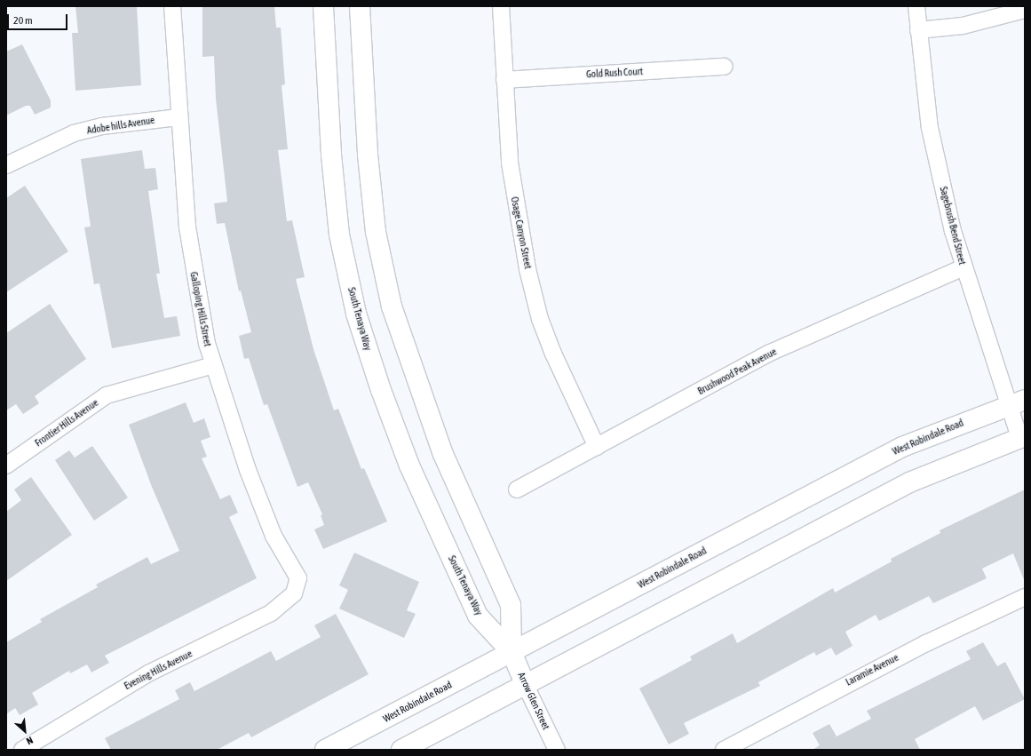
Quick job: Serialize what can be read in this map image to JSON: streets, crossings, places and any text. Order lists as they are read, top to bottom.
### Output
{
  "streets": {
    "main road": ["South Tenaya Way", "West Robindale Road", "Arrow Glen Street"],
    "street": [
      "Gold Rush Court",
      "Adobe hills Avenue",
      "Sagebrush Bend Street",
      "Osage Canyon Street",
      "Galloping Hills Street",
      "Brushwood Peak Avenue",
      "Frontier Hills Avenue",
      "Evening Hills Avenue",
      "Laramie Avenue"
    ]
  },
  "crossings": [
    ["Gold Rush Court", "Osage Canyon Street"],
    ["Adobe hills Avenue", "Galloping Hills Street"],
    ["Sagebrush Bend Street", "Brushwood Peak Avenue"],
    ["Sagebrush Bend Street", "West Robindale Road"],
    ["Osage Canyon Street", "Brushwood Peak Avenue"],
    ["Galloping Hills Street", "Frontier Hills Avenue"],
    ["Galloping Hills Street", "Evening Hills Avenue"],
    ["South Tenaya Way", "West Robindale Road"],
    ["South Tenaya Way", "Arrow Glen Street"],
    ["West Robindale Road", "Arrow Glen Street"]
  ],
  "scale_bar": "20 m",
  "north": "bottom right"
}
